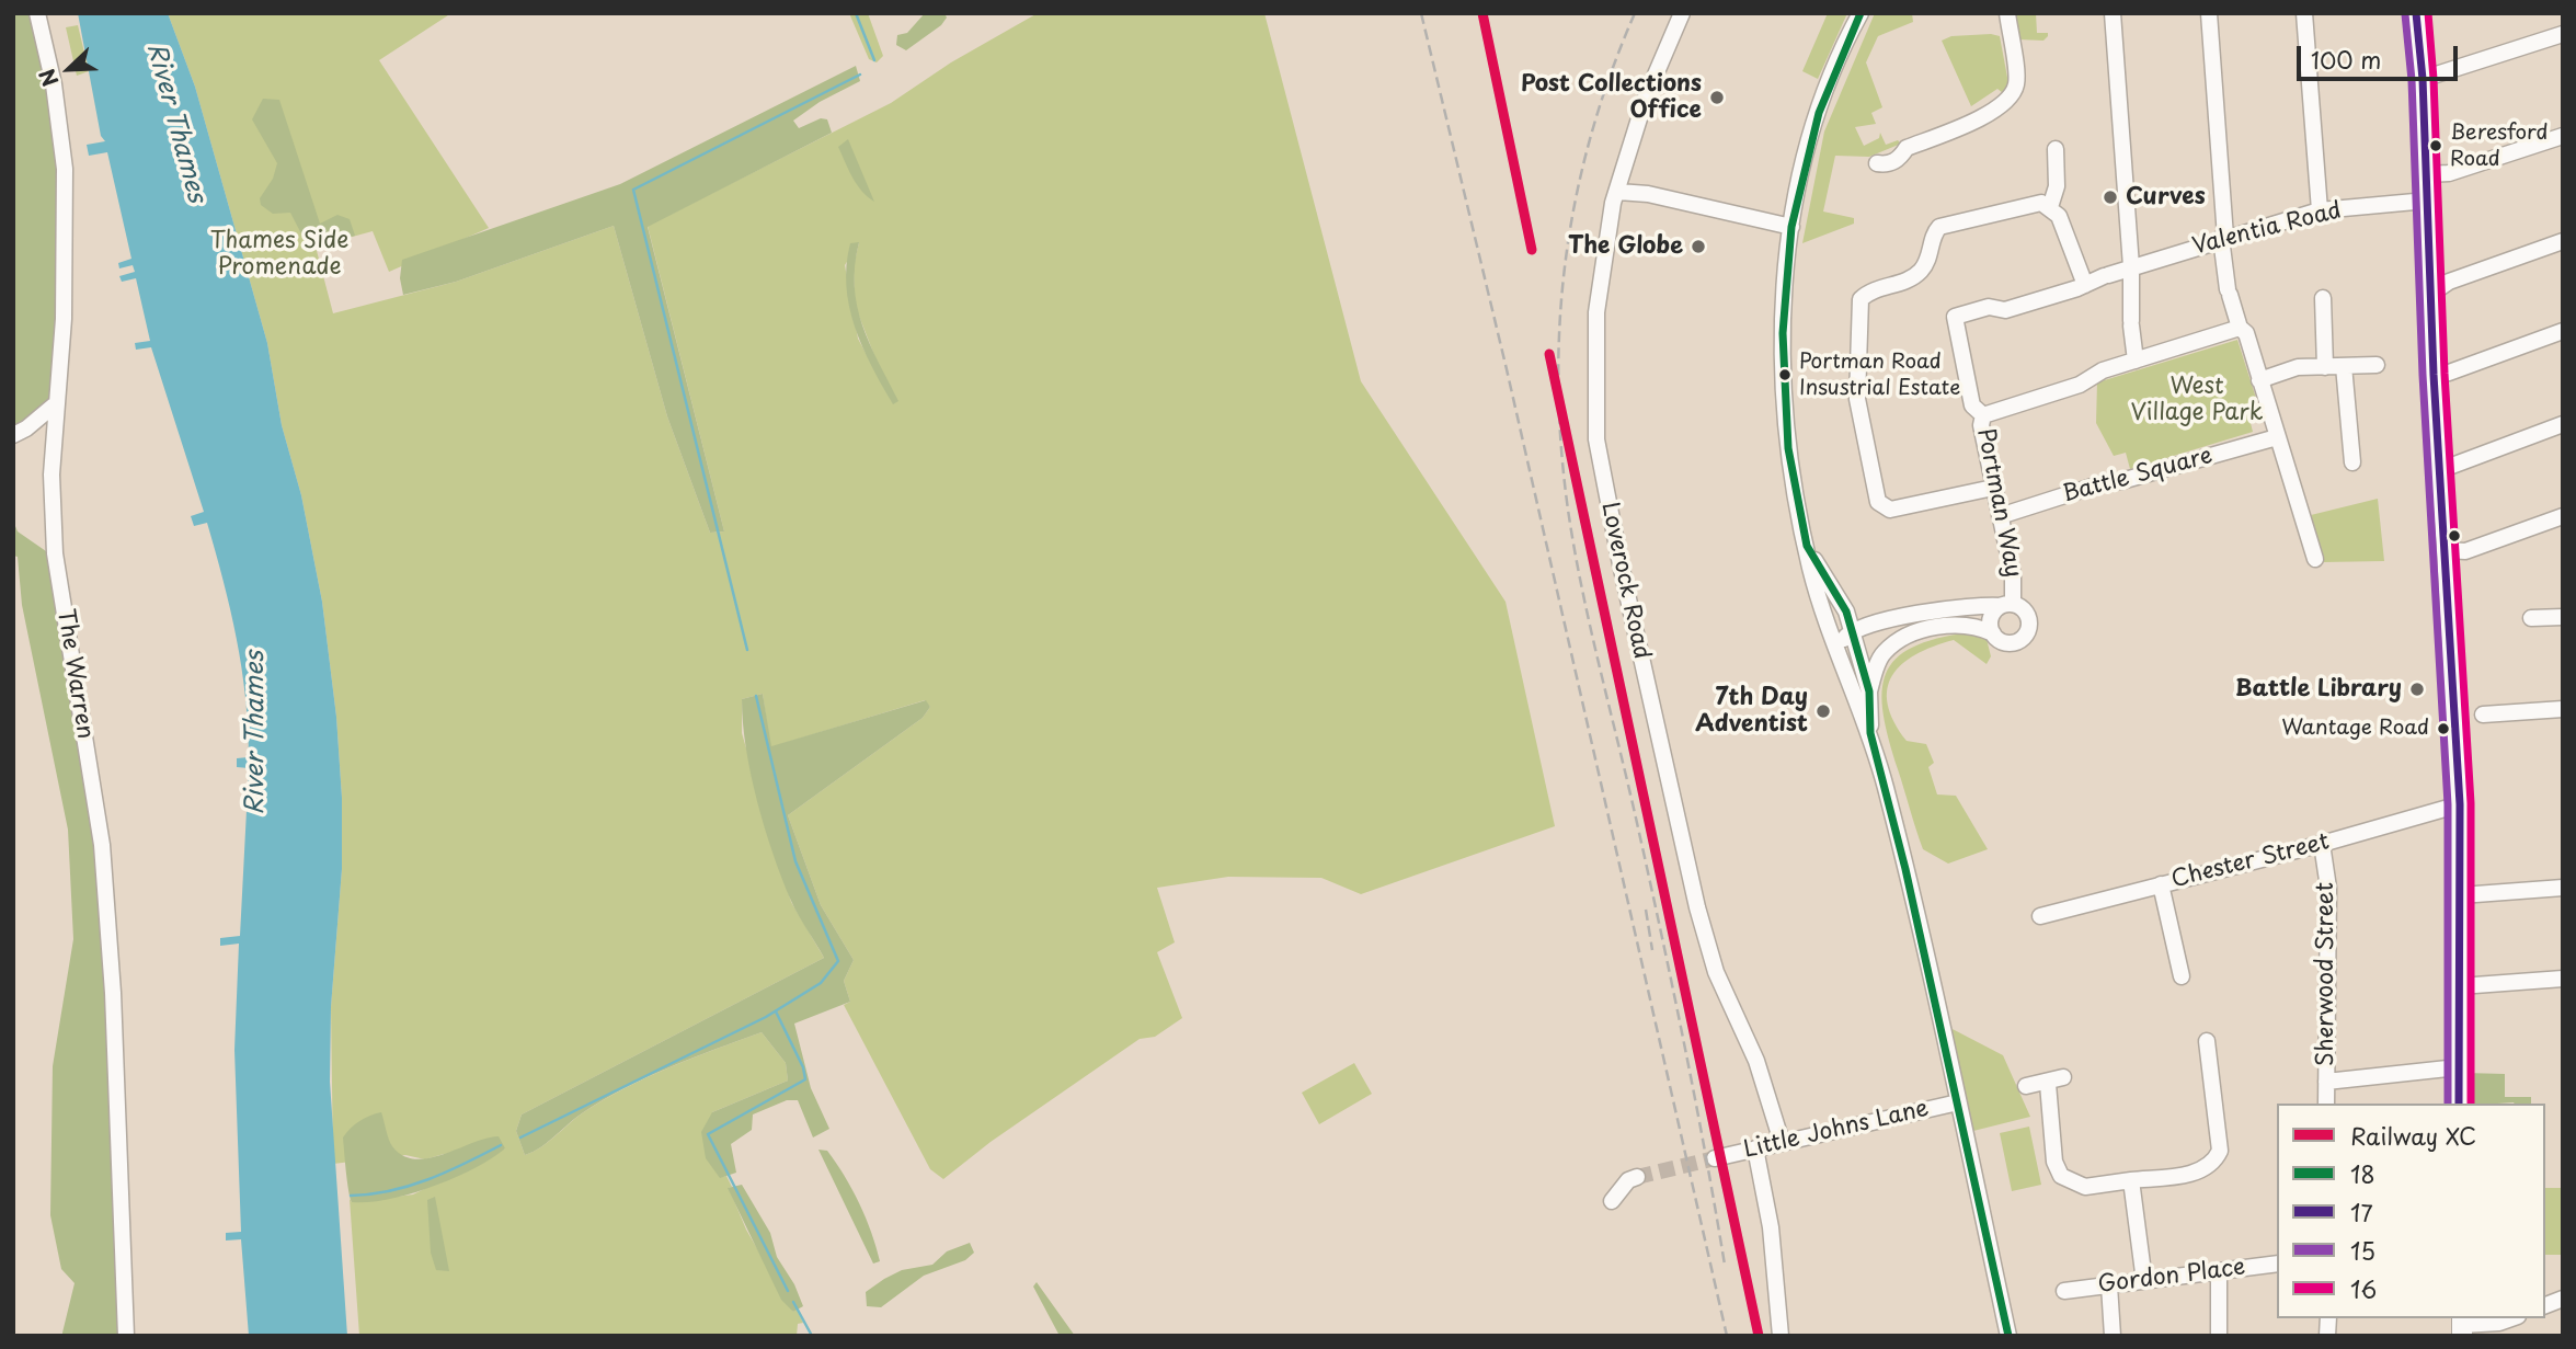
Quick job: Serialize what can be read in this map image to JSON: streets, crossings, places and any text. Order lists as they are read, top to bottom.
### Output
{
  "streets": {
    "street": [
      "Valentia Road",
      "Battle Square",
      "Portman Way",
      "Loverock Road",
      "The Warren",
      "Chester Street",
      "Sherwood Street",
      "Little Johns Lane",
      "Gordon Place"
    ]
  },
  "crossings": [
    ["Valentia Road", "Portman Way"],
    ["Battle Square", "Portman Way"],
    ["Loverock Road", "Little Johns Lane"],
    ["Chester Street", "Sherwood Street"]
  ],
  "water": ["River Thames"],
  "parks": ["Thames Side Promenade", "West Village Park"],
  "places": [
    "Post Collections Office",
    "Beresford Road",
    "Curves",
    "The Globe",
    "Portman Road Insustrial Estate",
    "Battle Library",
    "7th Day Adventist",
    "Wantage Road"
  ],
  "lines": [
    "rail line XC",
    "transit line 18",
    "transit line 17",
    "transit line 16",
    "transit line 15"
  ],
  "legend": [
    "Railway XC",
    "18",
    "17",
    "15",
    "16"
  ],
  "scale_bar": "100 m",
  "north": "bottom left"
}
